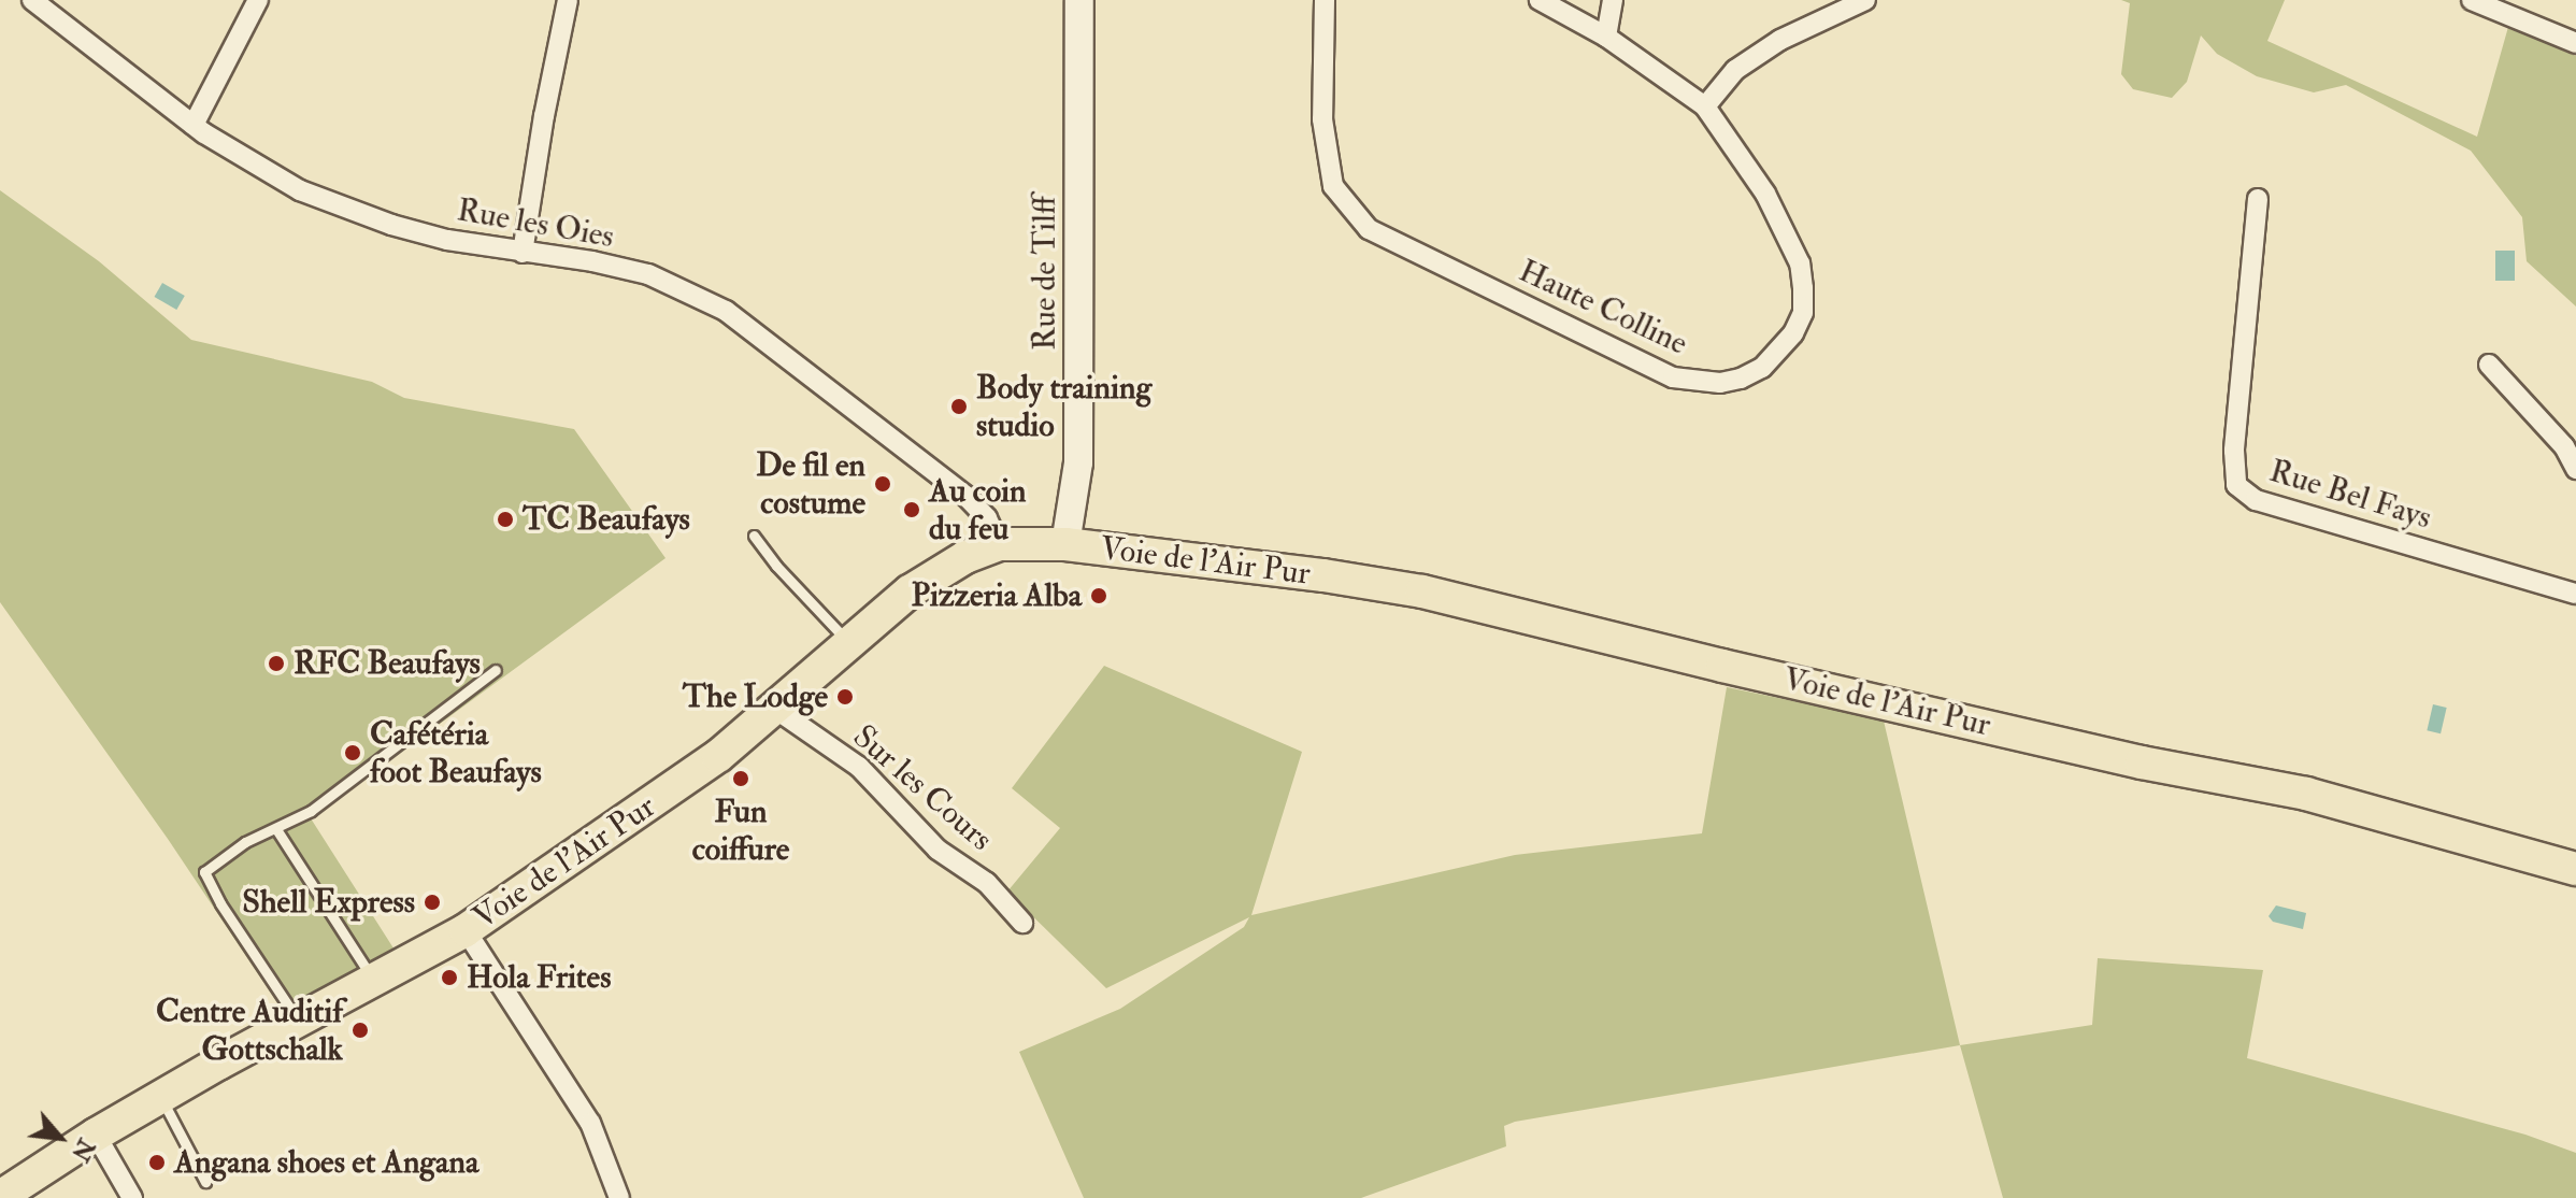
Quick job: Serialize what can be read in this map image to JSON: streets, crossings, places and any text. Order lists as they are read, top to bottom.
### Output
{
  "streets": {
    "main road": ["Rue de Tilff", "Voie de l'Air Pur"],
    "street": [
      "Rue les Oies",
      "Haute Colline",
      "Rue Bel Fays",
      "Sur les Cours"
    ]
  },
  "crossings": [
    ["Rue les Oies", "Voie de l'Air Pur"],
    ["Rue de Tilff", "Voie de l'Air Pur"],
    ["Voie de l'Air Pur", "Sur les Cours"]
  ],
  "places": [
    "Body training studio",
    "De fil en costume",
    "Au coin du feu",
    "TC Beaufays",
    "Pizzeria Alba",
    "RFC Beaufays",
    "The Lodge",
    "Cafétéria foot Beaufays",
    "Fun coiffure",
    "Shell Express",
    "Hola Frites",
    "Centre Auditif Gottschalk",
    "Angana shoes et Angana"
  ],
  "north": "bottom right"
}
